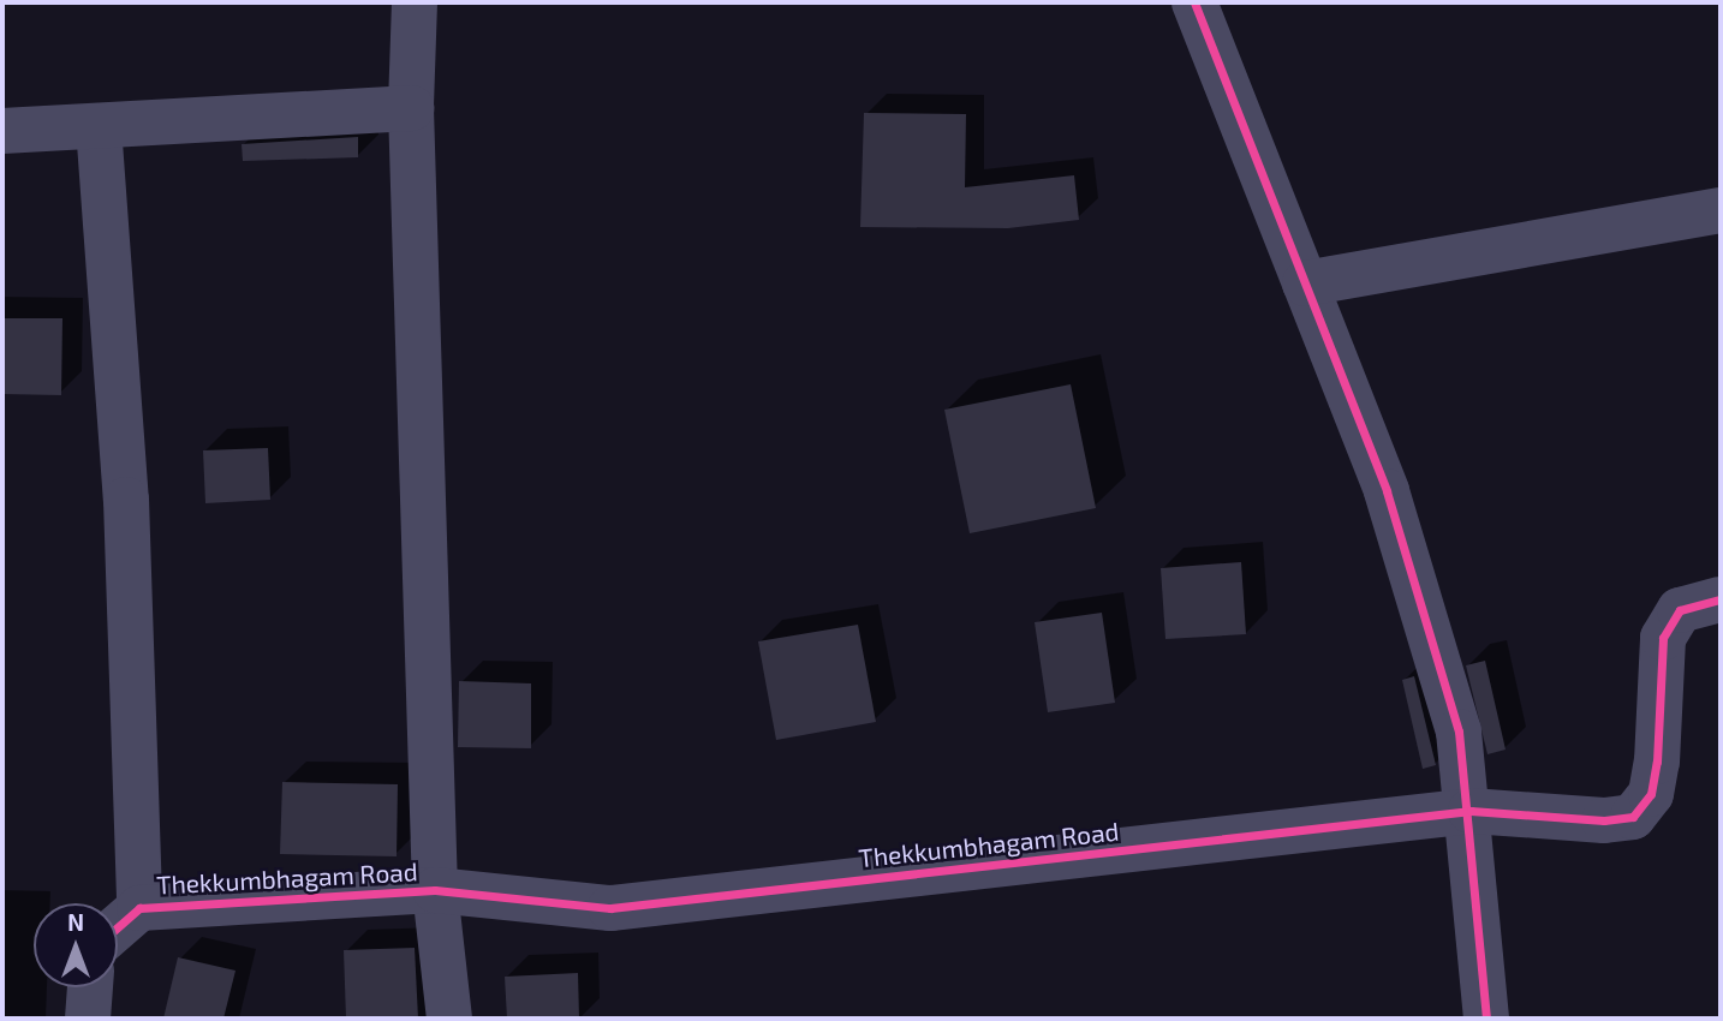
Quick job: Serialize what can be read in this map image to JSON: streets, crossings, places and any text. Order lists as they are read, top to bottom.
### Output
{
  "streets": {
    "street": ["Thekkumbhagam Road"]
  },
  "north": "top"
}
